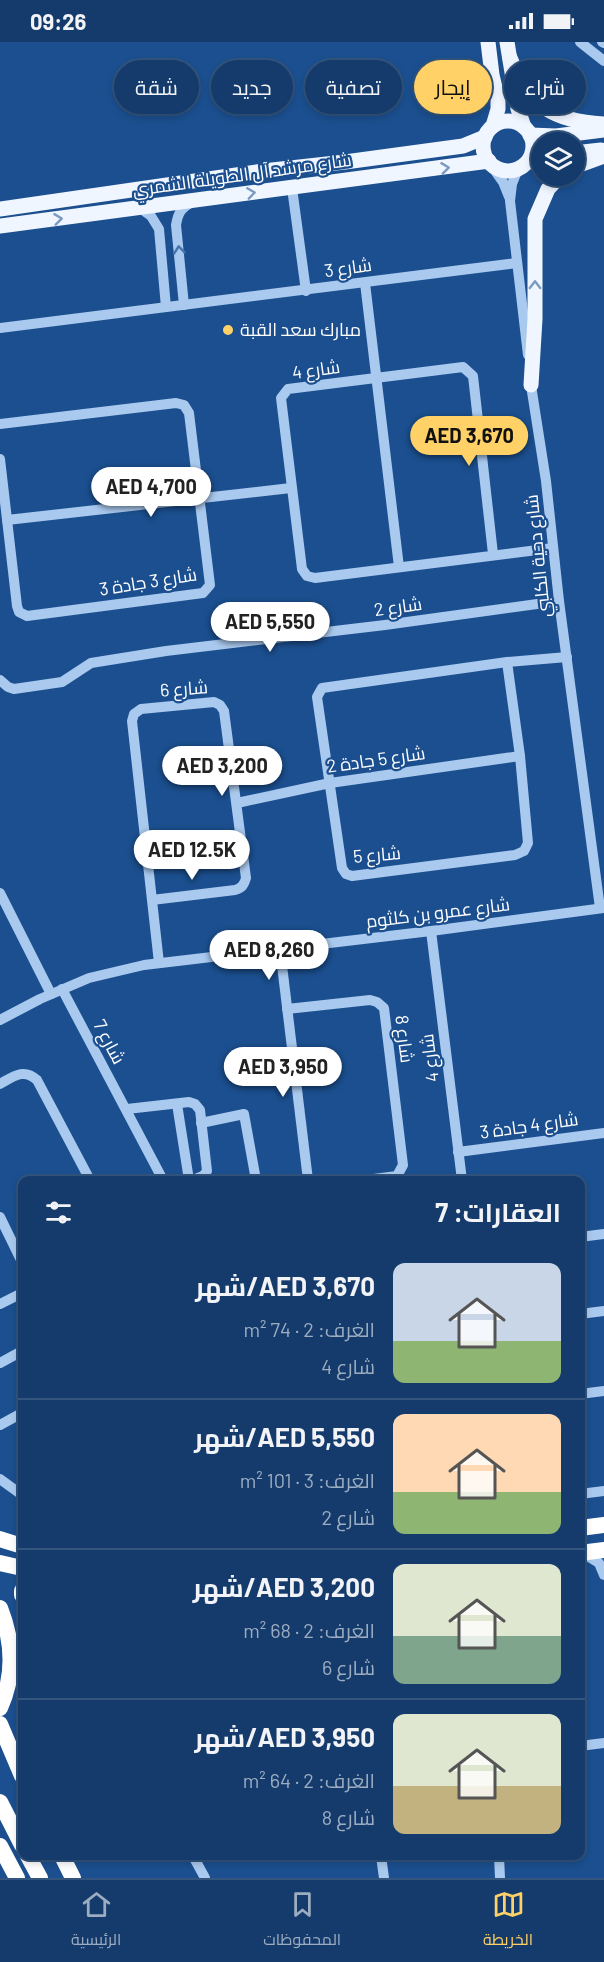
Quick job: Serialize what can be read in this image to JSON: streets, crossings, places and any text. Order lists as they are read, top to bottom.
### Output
{
  "streets": {
    "main road": ["شارع مرشد آل الطويلة الشمري"],
    "street": [
      "شارع 3",
      "شارع 4",
      "شارع دحية الكلبي",
      "شارع 3 جادة 3",
      "شارع 2",
      "شارع 6",
      "شارع 5 جادة 2",
      "شارع 5",
      "شارع عمرو بن كلثوم",
      "شارع 8",
      "شارع 7",
      "شارع 4 جادة 3"
    ]
  },
  "crossings": [
    ["شارع مرشد آل الطويلة الشمري", "شارع دحية الكلبي"],
    ["شارع 3", "شارع دحية الكلبي"],
    ["شارع 4", "شارع دحية الكلبي"],
    ["شارع 4", "شارع عمرو بن كلثوم"],
    ["شارع 4", "شارع 4 جادة 3"],
    ["شارع دحية الكلبي", "شارع 2"],
    ["شارع دحية الكلبي", "شارع 5"],
    ["شارع دحية الكلبي", "شارع عمرو بن كلثوم"],
    ["شارع 6", "شارع 5 جادة 2"],
    ["شارع 6", "شارع عمرو بن كلثوم"],
    ["شارع 5 جادة 2", "شارع 5"],
    ["شارع عمرو بن كلثوم", "شارع 7"]
  ],
  "places": ["مبارك سعد القبة"],
  "page": {
    "status": "09:26",
    "chip": [
      "شراء",
      "إيجار",
      "تصفية",
      "جديد",
      "شقة"
    ],
    "price": [
      "AED 3,670",
      "AED 4,700",
      "AED 5,550",
      "AED 3,200",
      "AED 12.5K",
      "AED 8,260",
      "AED 3,950"
    ],
    "heading": "العقارات: 7",
    "list": [
      {
        "name": "AED 3,670/شهر",
        "note": "الغرف: 2 · 74 m² · شارع 4"
      },
      {
        "name": "AED 5,550/شهر",
        "note": "الغرف: 3 · 101 m² · شارع 2"
      },
      {
        "name": "AED 3,200/شهر",
        "note": "الغرف: 2 · 68 m² · شارع 6"
      },
      {
        "name": "AED 3,950/شهر",
        "note": "الغرف: 2 · 64 m² · شارع 8"
      }
    ],
    "tabs": ["الخريطة", "المحفوظات", "الرئيسية"]
  }
}
